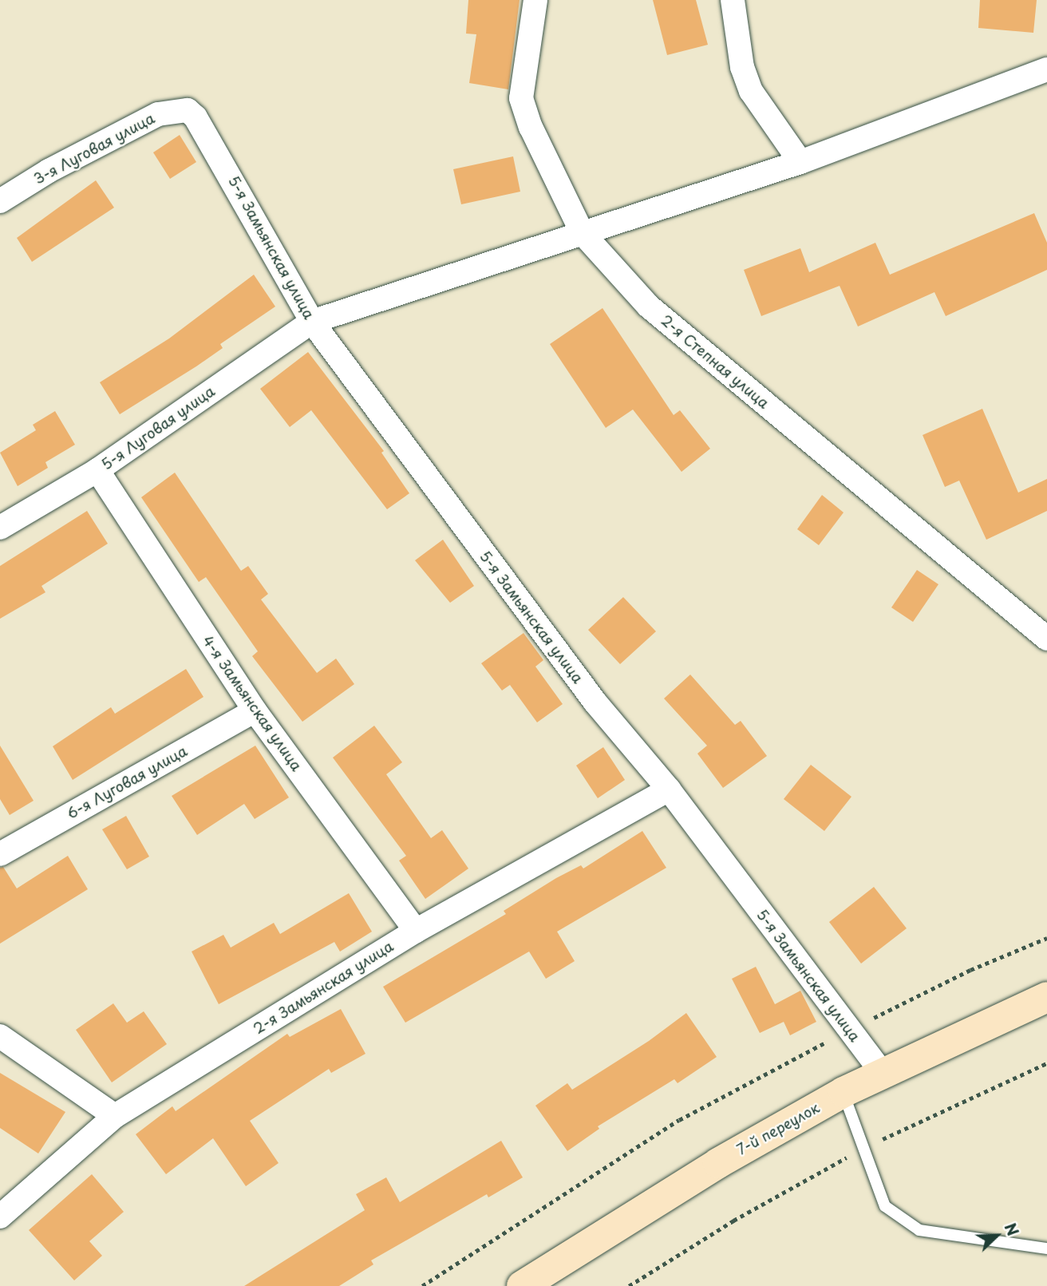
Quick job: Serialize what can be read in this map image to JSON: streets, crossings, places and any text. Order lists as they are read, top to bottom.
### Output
{
  "streets": {
    "street": [
      "3-я Луговая улица",
      "5-я Замьянская улица",
      "2-я Степная улица",
      "5-я Луговая улица",
      "4-я Замьянская улица",
      "6-я Луговая улица",
      "2-я Замьянская улица",
      "7-й переулок"
    ]
  },
  "crossings": [
    ["3-я Луговая улица", "5-я Замьянская улица"],
    ["5-я Замьянская улица", "5-я Луговая улица"],
    ["5-я Замьянская улица", "2-я Замьянская улица"],
    ["5-я Замьянская улица", "7-й переулок"],
    ["2-я Степная улица", "5-я Луговая улица"],
    ["5-я Луговая улица", "4-я Замьянская улица"],
    ["4-я Замьянская улица", "6-я Луговая улица"],
    ["4-я Замьянская улица", "2-я Замьянская улица"]
  ],
  "north": "top right"
}
